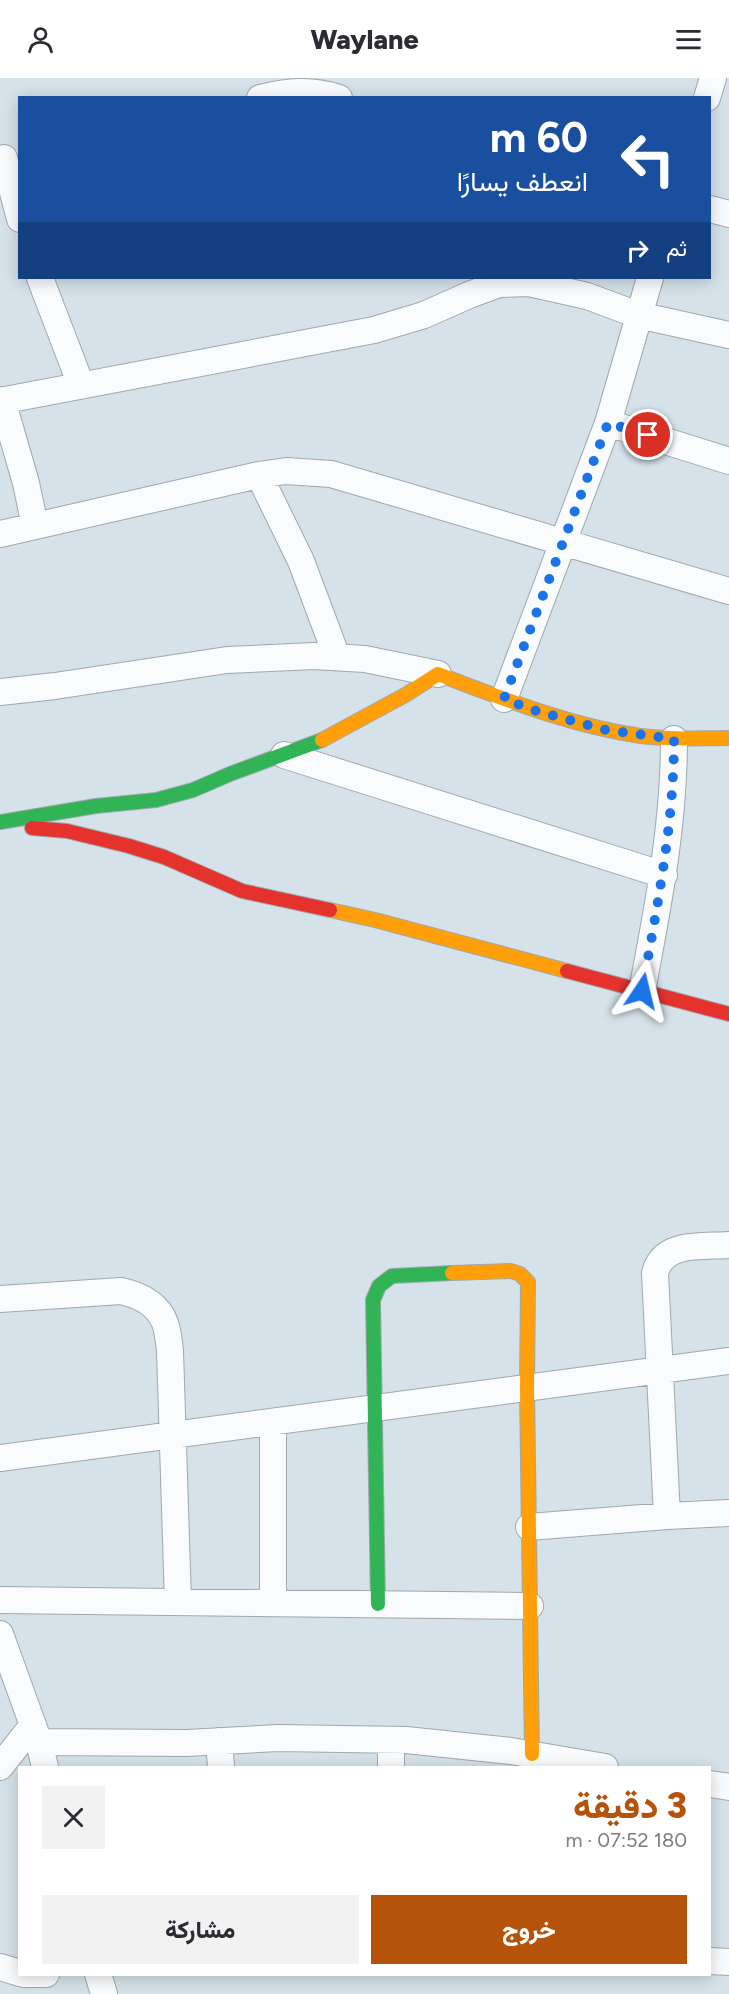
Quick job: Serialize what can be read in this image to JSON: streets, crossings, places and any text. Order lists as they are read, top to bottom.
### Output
{
  "page": {
    "header": "Waylane",
    "turn": ["60 m", "انعطف يسارًا"],
    "then": "ثم",
    "heading": ["3 دقيقة", "180 m · 07:52"],
    "buttons": ["خروج", "مشاركة"]
  }
}
